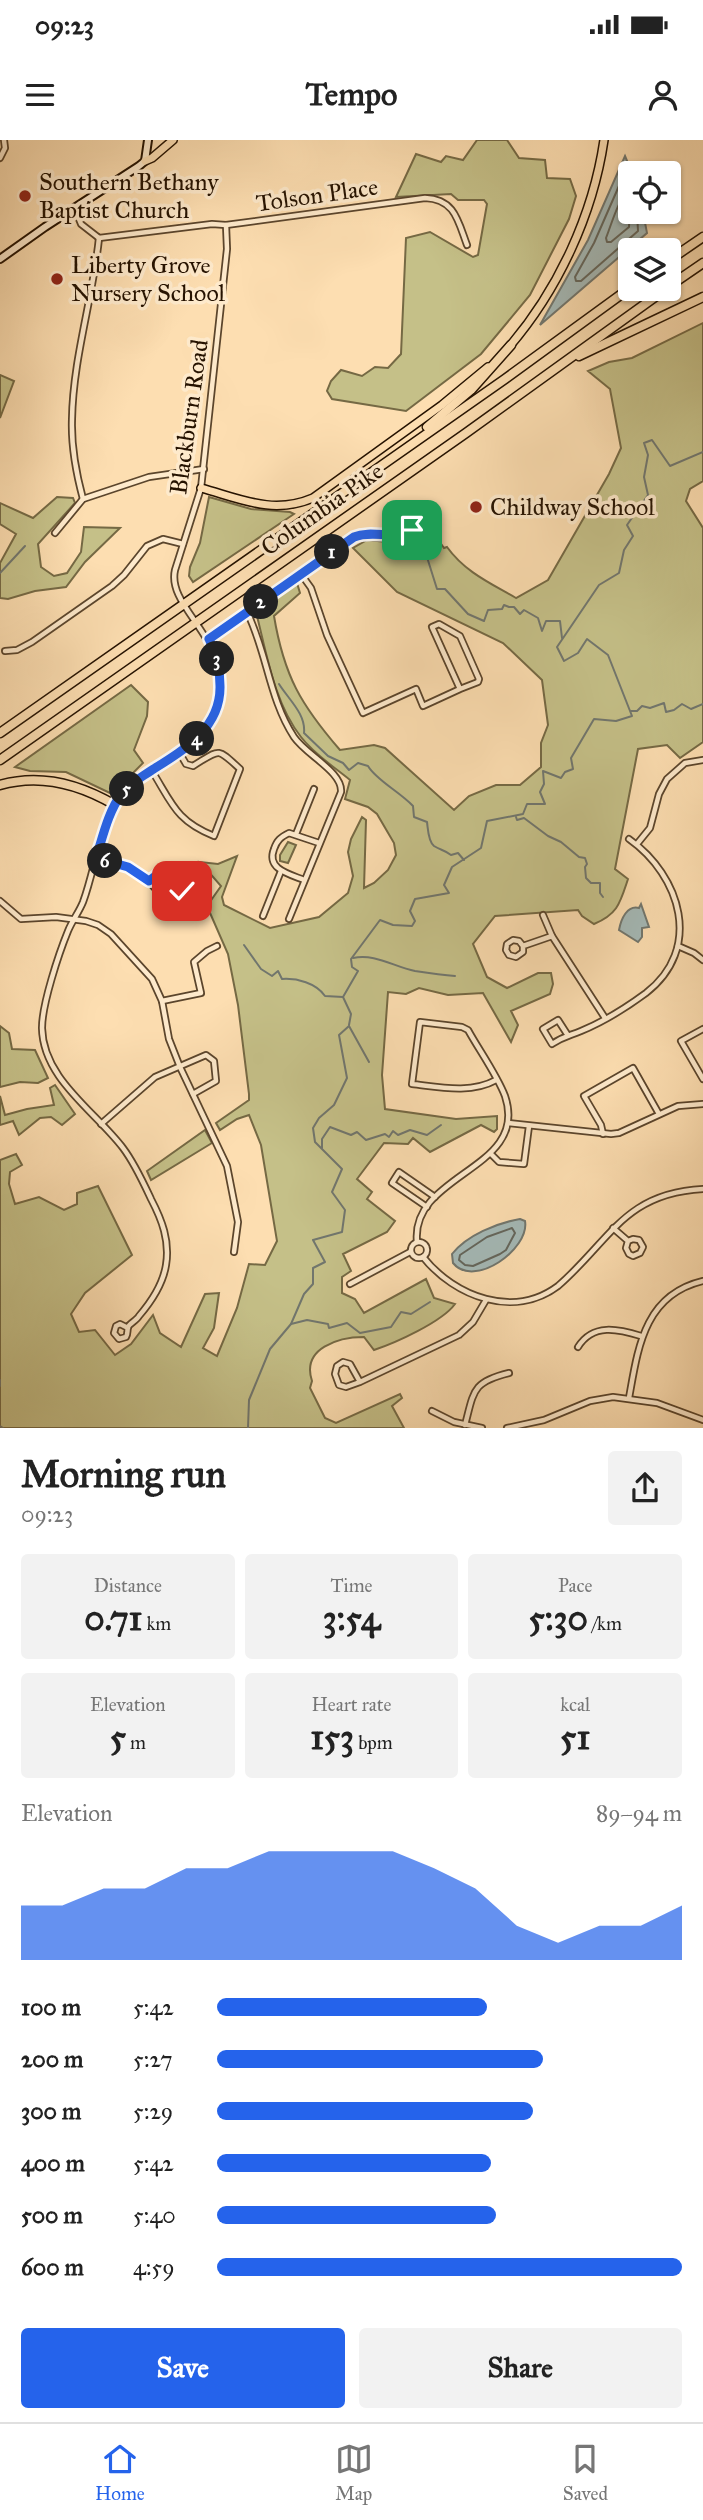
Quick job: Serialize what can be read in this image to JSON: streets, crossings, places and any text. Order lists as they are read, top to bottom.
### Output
{
  "streets": {
    "highway": ["Columbia Pike"],
    "street": ["Tolson Place", "Blackburn Road"]
  },
  "crossings": [
    ["Tolson Place", "Blackburn Road"],
    ["Blackburn Road", "Columbia Pike"]
  ],
  "places": ["Southern Bethany Baptist Church", "Liberty Grove Nursery School", "Childway School"],
  "page": {
    "status": "09:23",
    "header": "Tempo",
    "pins": [
      "1",
      "2",
      "3",
      "4",
      "5",
      "6"
    ],
    "heading": ["Morning run", "09:23"],
    "stats": [
      ["Distance", "0.71 km"],
      ["Time", "3:54"],
      ["Pace", "5:30 /km"],
      ["Elevation", "5 m"],
      ["Heart rate", "153 bpm"],
      ["kcal", "51"]
    ],
    "chart": ["Elevation", "89–94 m"],
    "list": [
      {
        "name": "100 m",
        "note": "5:42"
      },
      {
        "name": "200 m",
        "note": "5:27"
      },
      {
        "name": "300 m",
        "note": "5:29"
      },
      {
        "name": "400 m",
        "note": "5:42"
      },
      {
        "name": "500 m",
        "note": "5:40"
      },
      {
        "name": "600 m",
        "note": "4:59"
      }
    ],
    "buttons": ["Save", "Share"],
    "tabs": ["Home", "Map", "Saved"]
  }
}
